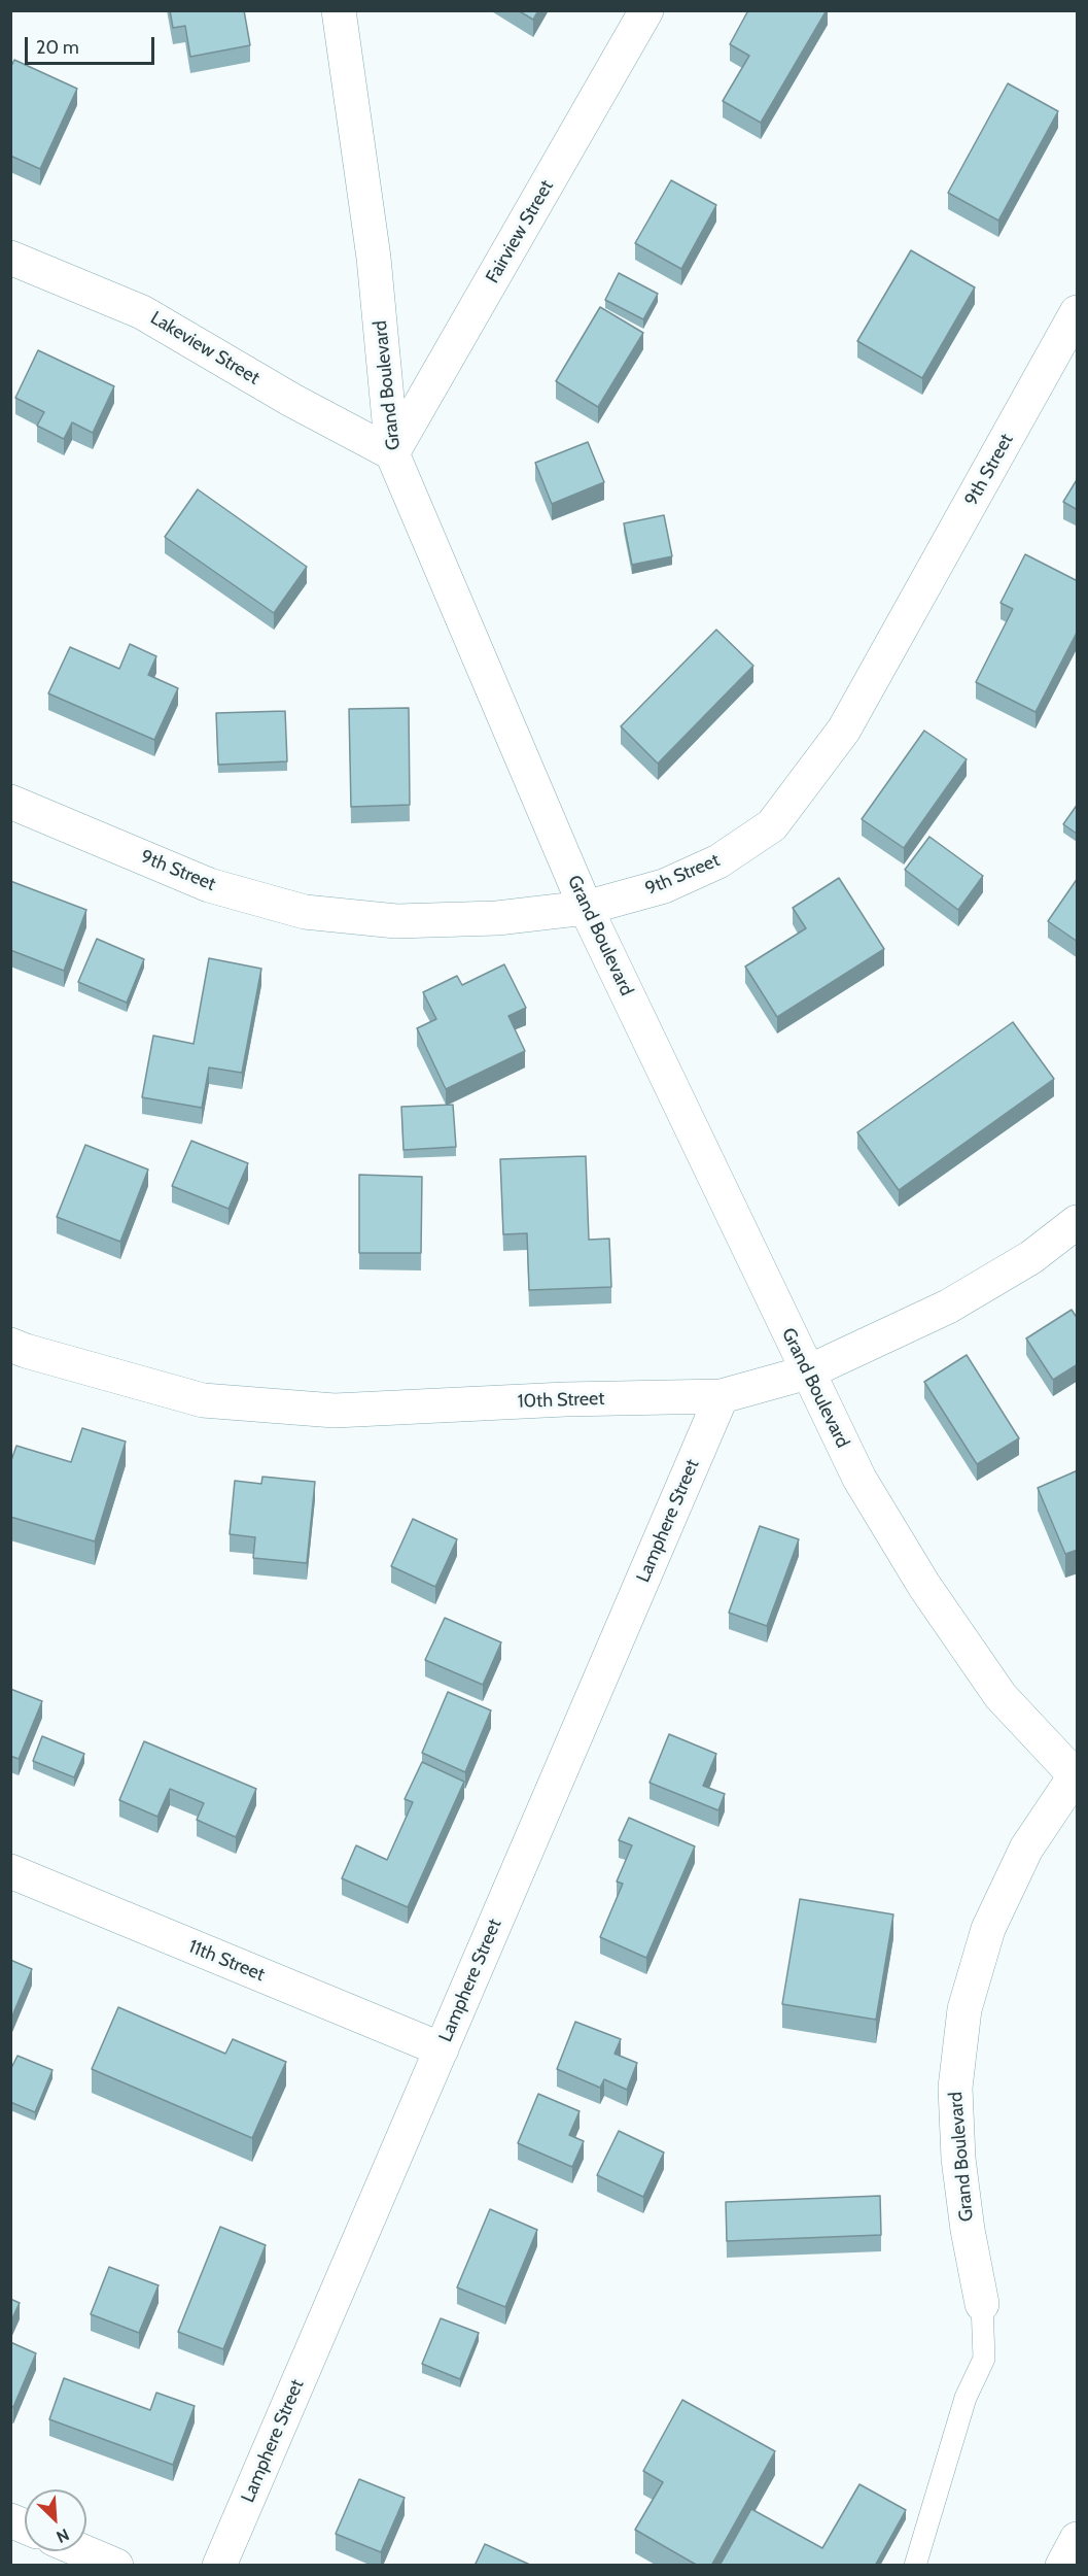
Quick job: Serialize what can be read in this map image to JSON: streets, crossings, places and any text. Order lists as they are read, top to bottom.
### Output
{
  "streets": {
    "street": [
      "Fairview Street",
      "Lakeview Street",
      "Grand Boulevard",
      "9th Street",
      "10th Street",
      "Lamphere Street",
      "11th Street"
    ]
  },
  "crossings": [
    ["Fairview Street", "Lakeview Street"],
    ["Fairview Street", "Grand Boulevard"],
    ["Lakeview Street", "Grand Boulevard"],
    ["Grand Boulevard", "9th Street"],
    ["Grand Boulevard", "10th Street"],
    ["10th Street", "Lamphere Street"],
    ["Lamphere Street", "11th Street"]
  ],
  "scale_bar": "20 m",
  "north": "bottom right"
}
